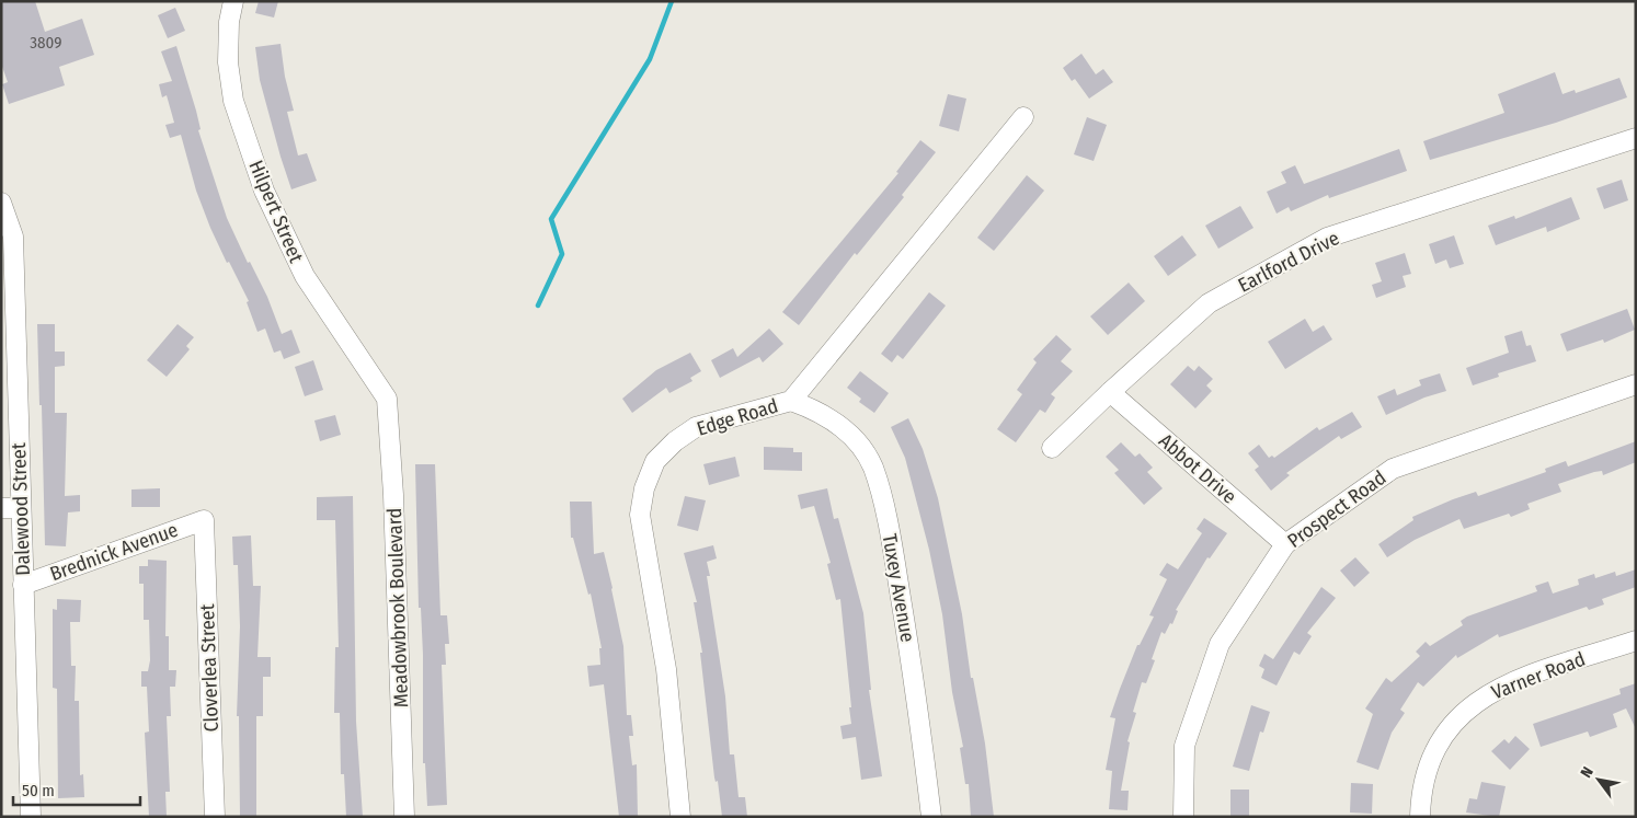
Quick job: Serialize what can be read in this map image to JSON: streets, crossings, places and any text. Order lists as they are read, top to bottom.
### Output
{
  "streets": {
    "street": [
      "Hilpert Street",
      "Earlford Drive",
      "Edge Road",
      "Abbot Drive",
      "Dalewood Street",
      "Prospect Road",
      "Brednick Avenue",
      "Tuxey Avenue",
      "Meadowbrook Boulevard",
      "Cloverlea Street",
      "Varner Road"
    ]
  },
  "crossings": [
    ["Hilpert Street", "Meadowbrook Boulevard"],
    ["Earlford Drive", "Abbot Drive"],
    ["Edge Road", "Tuxey Avenue"],
    ["Abbot Drive", "Prospect Road"],
    ["Dalewood Street", "Brednick Avenue"],
    ["Brednick Avenue", "Cloverlea Street"]
  ],
  "house_numbers": ["3809"],
  "scale_bar": "50 m",
  "north": "top left"
}
